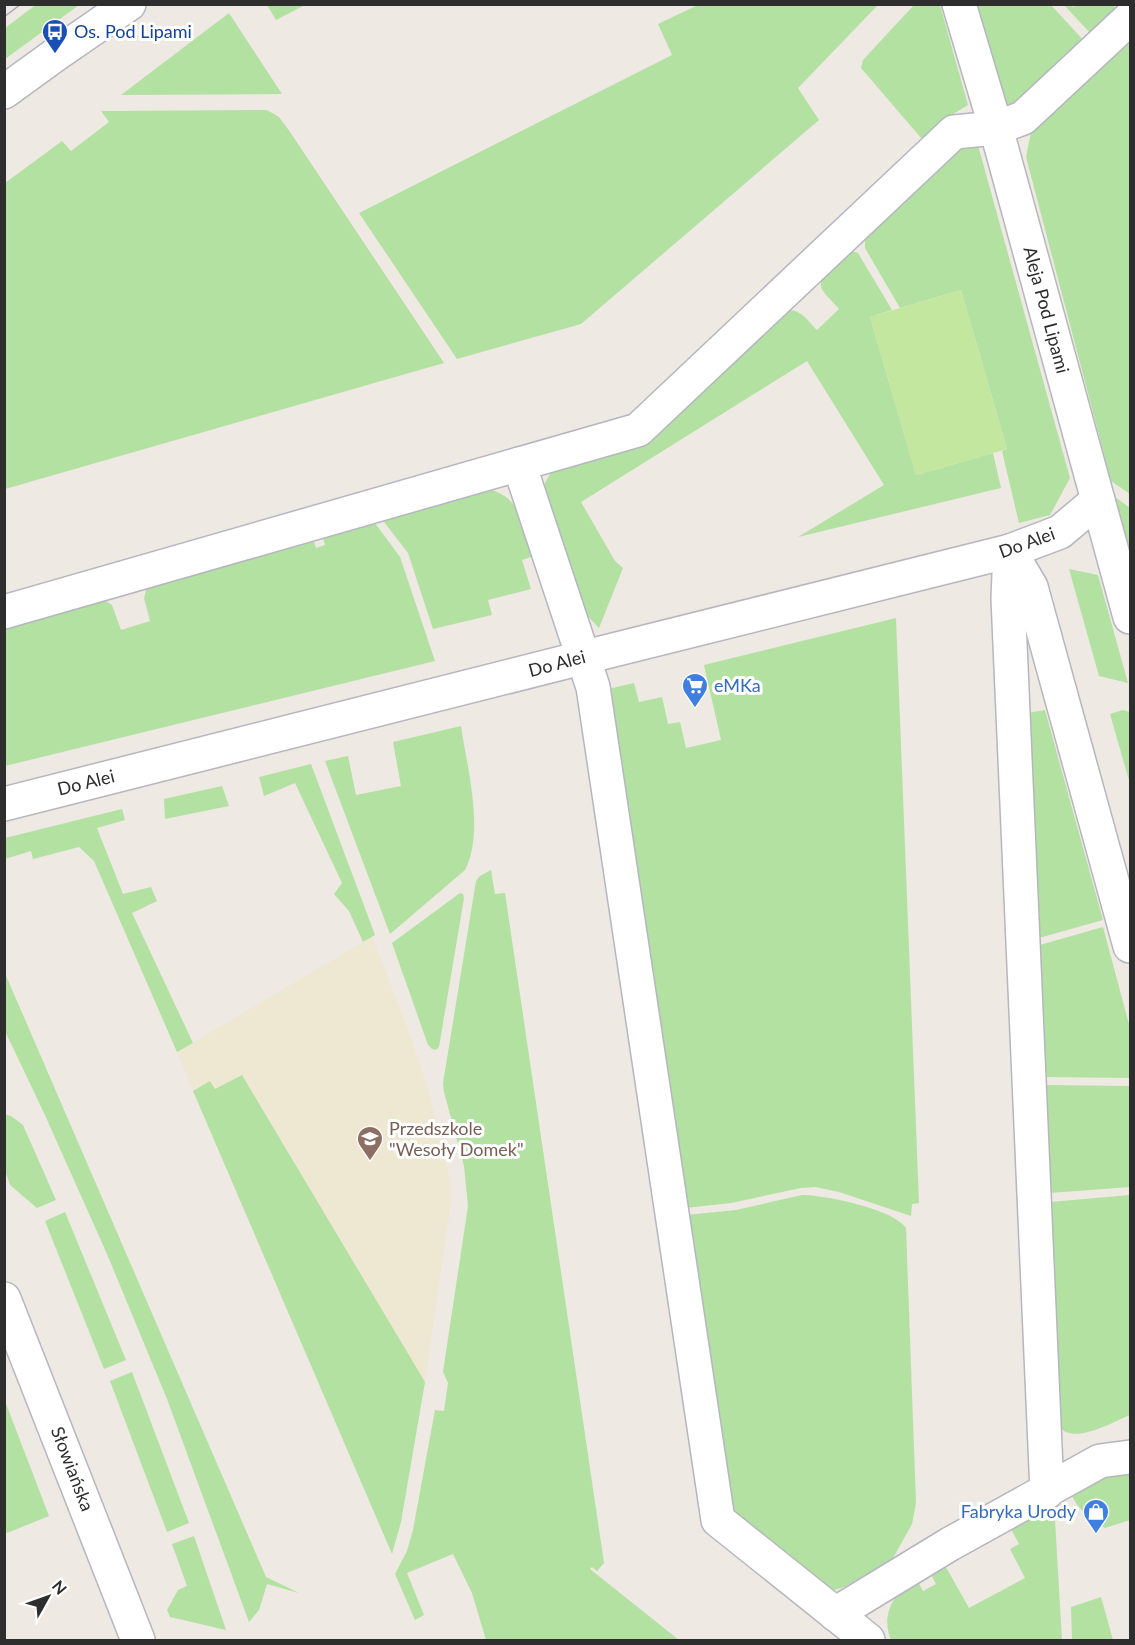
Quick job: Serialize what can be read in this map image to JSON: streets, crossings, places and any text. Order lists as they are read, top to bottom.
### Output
{
  "streets": {
    "street": ["Aleja Pod Lipami", "Do Alei", "Słowiańska"]
  },
  "crossings": [
    ["Aleja Pod Lipami", "Do Alei"]
  ],
  "places": {
    "bus stop": ["Os. Pod Lipami"],
    "supermarket": ["eMKa"],
    "school or university": ["Przedszkole \"Wesoły Domek\""],
    "shop": ["Fabryka Urody"]
  },
  "north": "top right"
}
